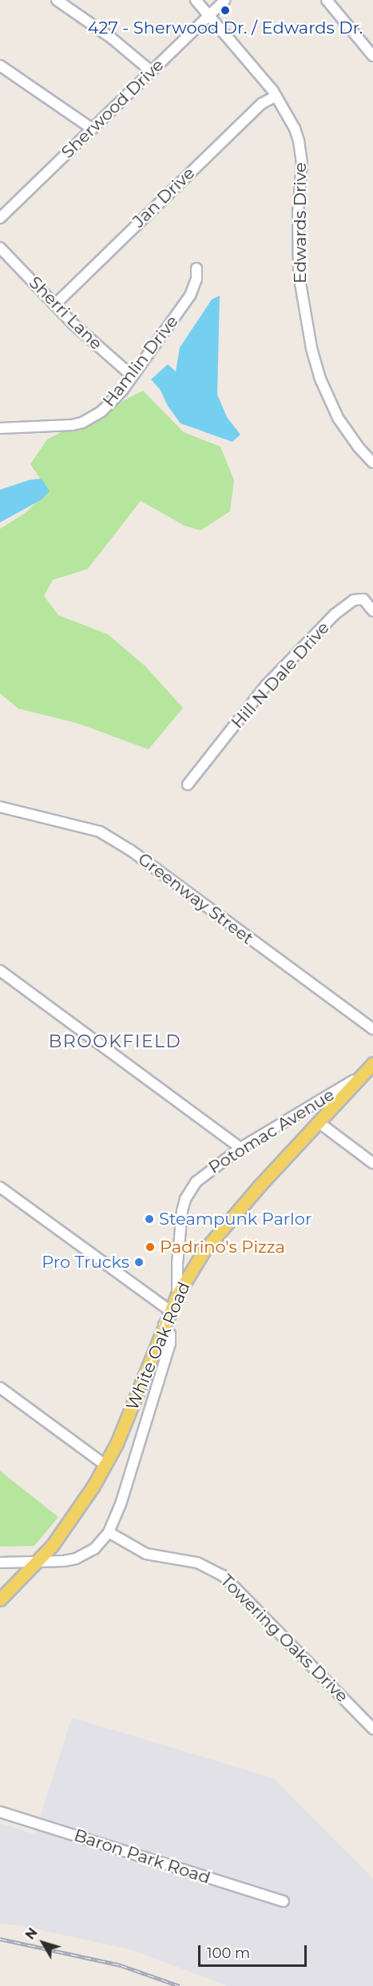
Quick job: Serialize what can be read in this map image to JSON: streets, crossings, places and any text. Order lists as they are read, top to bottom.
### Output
{
  "streets": {
    "main road": ["White Oak Road"],
    "street": [
      "Sherwood Drive",
      "Jan Drive",
      "Edwards Drive",
      "Sherri Lane",
      "Hamlin Drive",
      "Hill N Dale Drive",
      "Greenway Street",
      "Potomac Avenue",
      "Towering Oaks Drive",
      "Baron Park Road"
    ]
  },
  "crossings": [
    ["Sherwood Drive", "Edwards Drive"],
    ["Jan Drive", "Edwards Drive"],
    ["Jan Drive", "Sherri Lane"],
    ["Sherri Lane", "Hamlin Drive"],
    ["Potomac Avenue", "White Oak Road"]
  ],
  "districts": ["BROOKFIELD"],
  "places": [
    "427 - Sherwood Dr. / Edwards Dr.",
    "Steampunk Parlor",
    "Padrino's Pizza",
    "Pro Trucks"
  ],
  "scale_bar": "100 m",
  "north": "top left"
}
